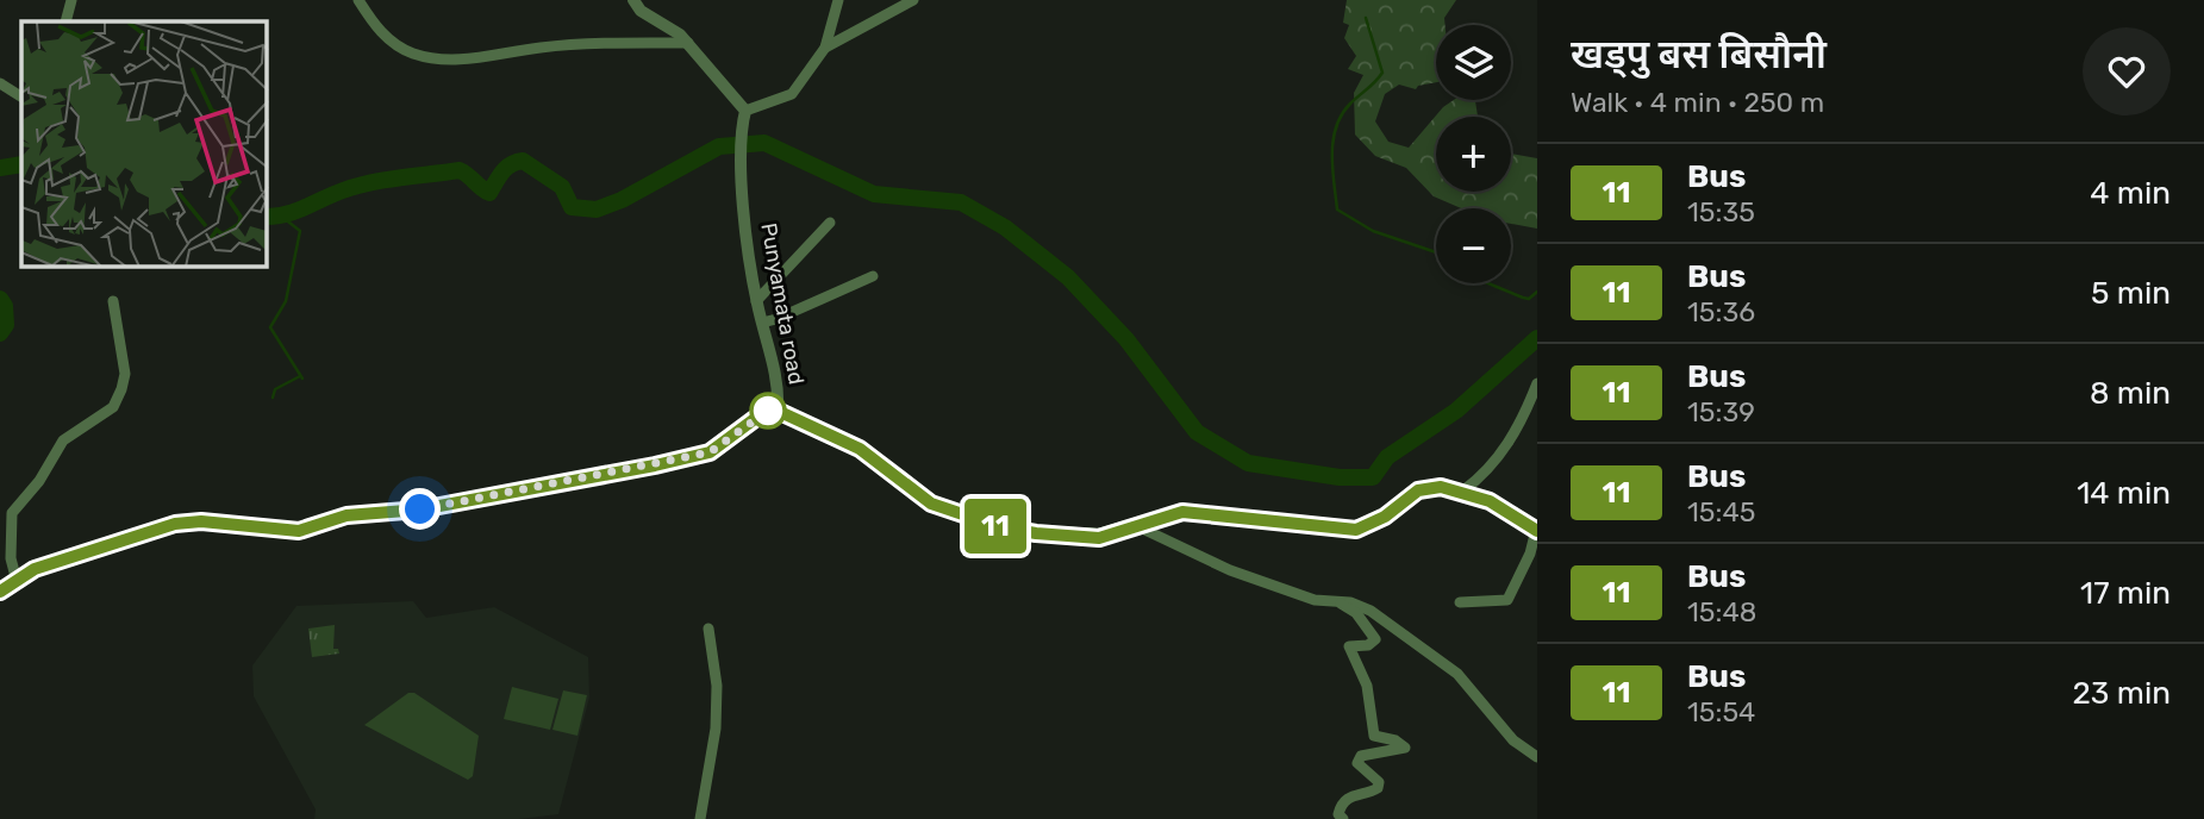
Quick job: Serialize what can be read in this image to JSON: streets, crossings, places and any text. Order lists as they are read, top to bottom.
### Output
{
  "streets": {
    "street": ["Punyamata road"]
  },
  "lines": ["bus line 11"],
  "page": {
    "on_map": "11",
    "heading": ["खड्पु बस बिसौनी", "Walk · 4 min · 250 m"],
    "map_buttons": ["+", "−"],
    "list": [
      {
        "mark": "11",
        "name": "Bus",
        "note": "15:35",
        "value": "4 min"
      },
      {
        "mark": "11",
        "name": "Bus",
        "note": "15:36",
        "value": "5 min"
      },
      {
        "mark": "11",
        "name": "Bus",
        "note": "15:39",
        "value": "8 min"
      },
      {
        "mark": "11",
        "name": "Bus",
        "note": "15:45",
        "value": "14 min"
      },
      {
        "mark": "11",
        "name": "Bus",
        "note": "15:48",
        "value": "17 min"
      },
      {
        "mark": "11",
        "name": "Bus",
        "note": "15:54",
        "value": "23 min"
      }
    ]
  }
}
